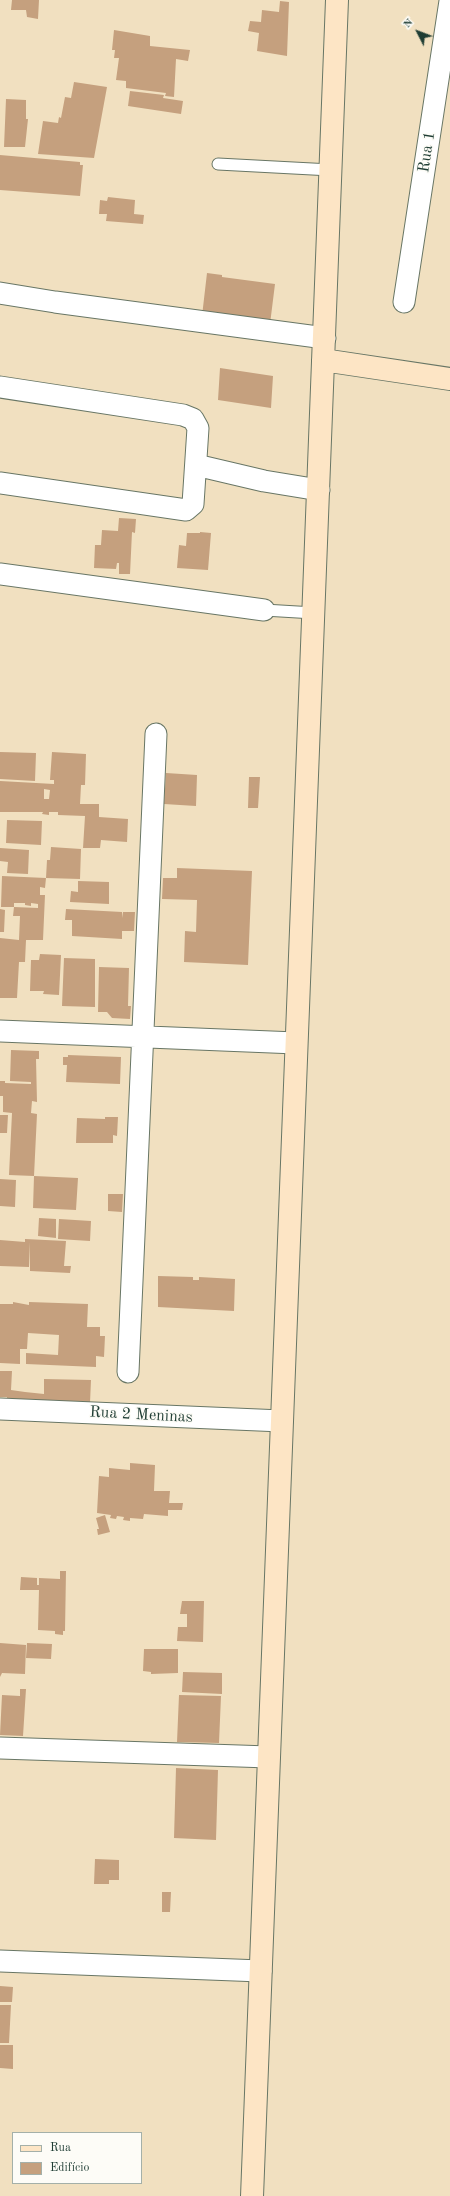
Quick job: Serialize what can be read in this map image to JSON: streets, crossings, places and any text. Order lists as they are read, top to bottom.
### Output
{
  "streets": {
    "street": ["Rua 1", "Rua 2 Meninas"]
  },
  "legend": ["Rua", "Edifício"],
  "north": "top left"
}
